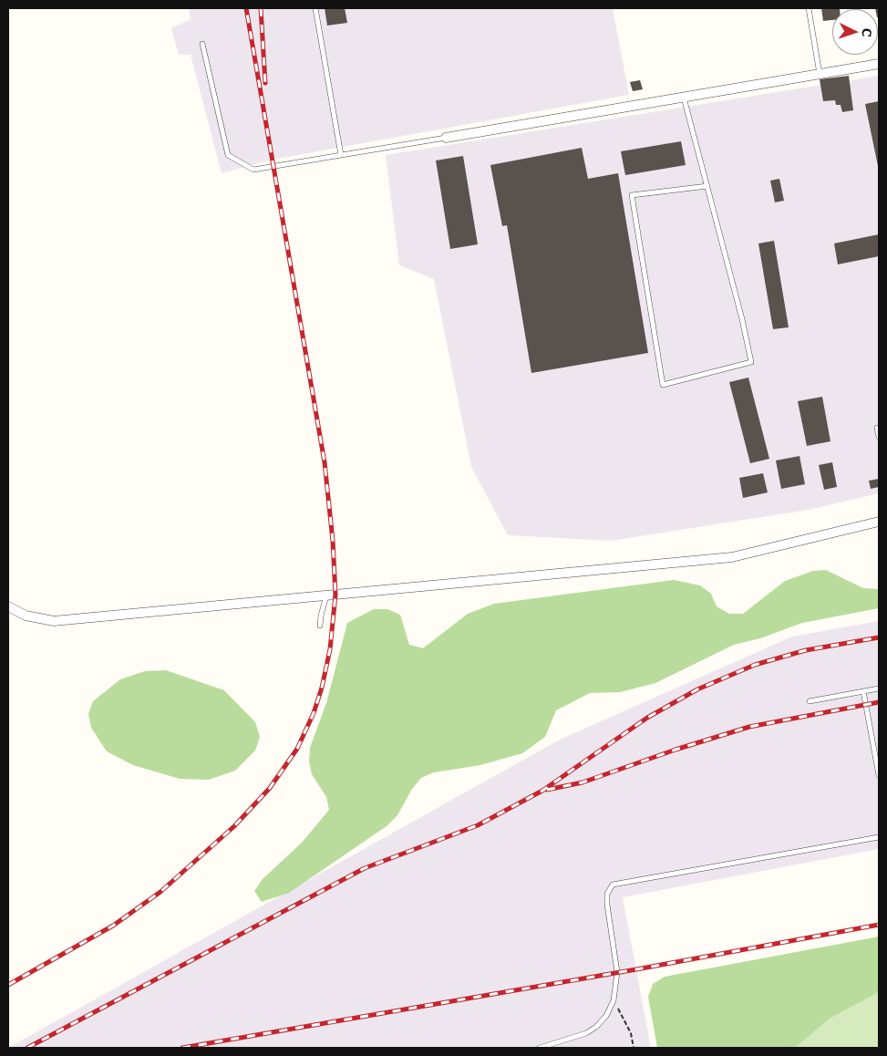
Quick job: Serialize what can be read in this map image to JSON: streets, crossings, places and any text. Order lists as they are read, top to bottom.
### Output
{
  "north": "right"
}
